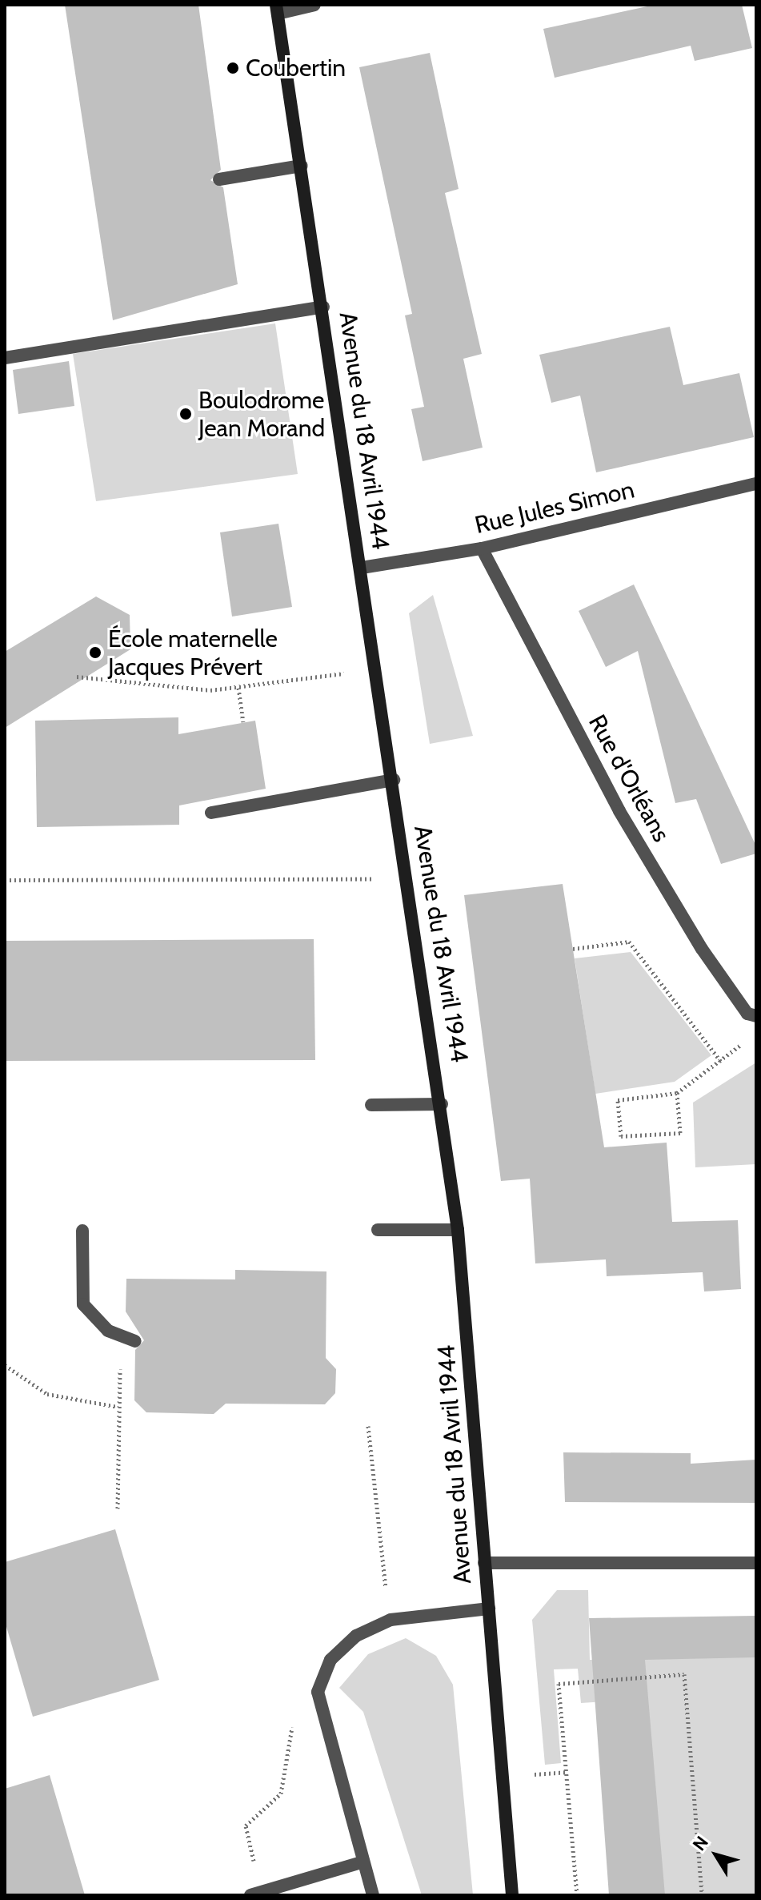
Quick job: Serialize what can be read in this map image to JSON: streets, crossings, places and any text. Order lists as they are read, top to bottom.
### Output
{
  "streets": {
    "street": ["Avenue du 18 Avril 1944", "Rue Jules Simon", "Rue d'Orléans"]
  },
  "crossings": [
    ["Avenue du 18 Avril 1944", "Rue Jules Simon"],
    ["Rue Jules Simon", "Rue d'Orléans"]
  ],
  "places": ["Coubertin", "Boulodrome Jean Morand", "École maternelle Jacques Prévert"],
  "north": "top left"
}
